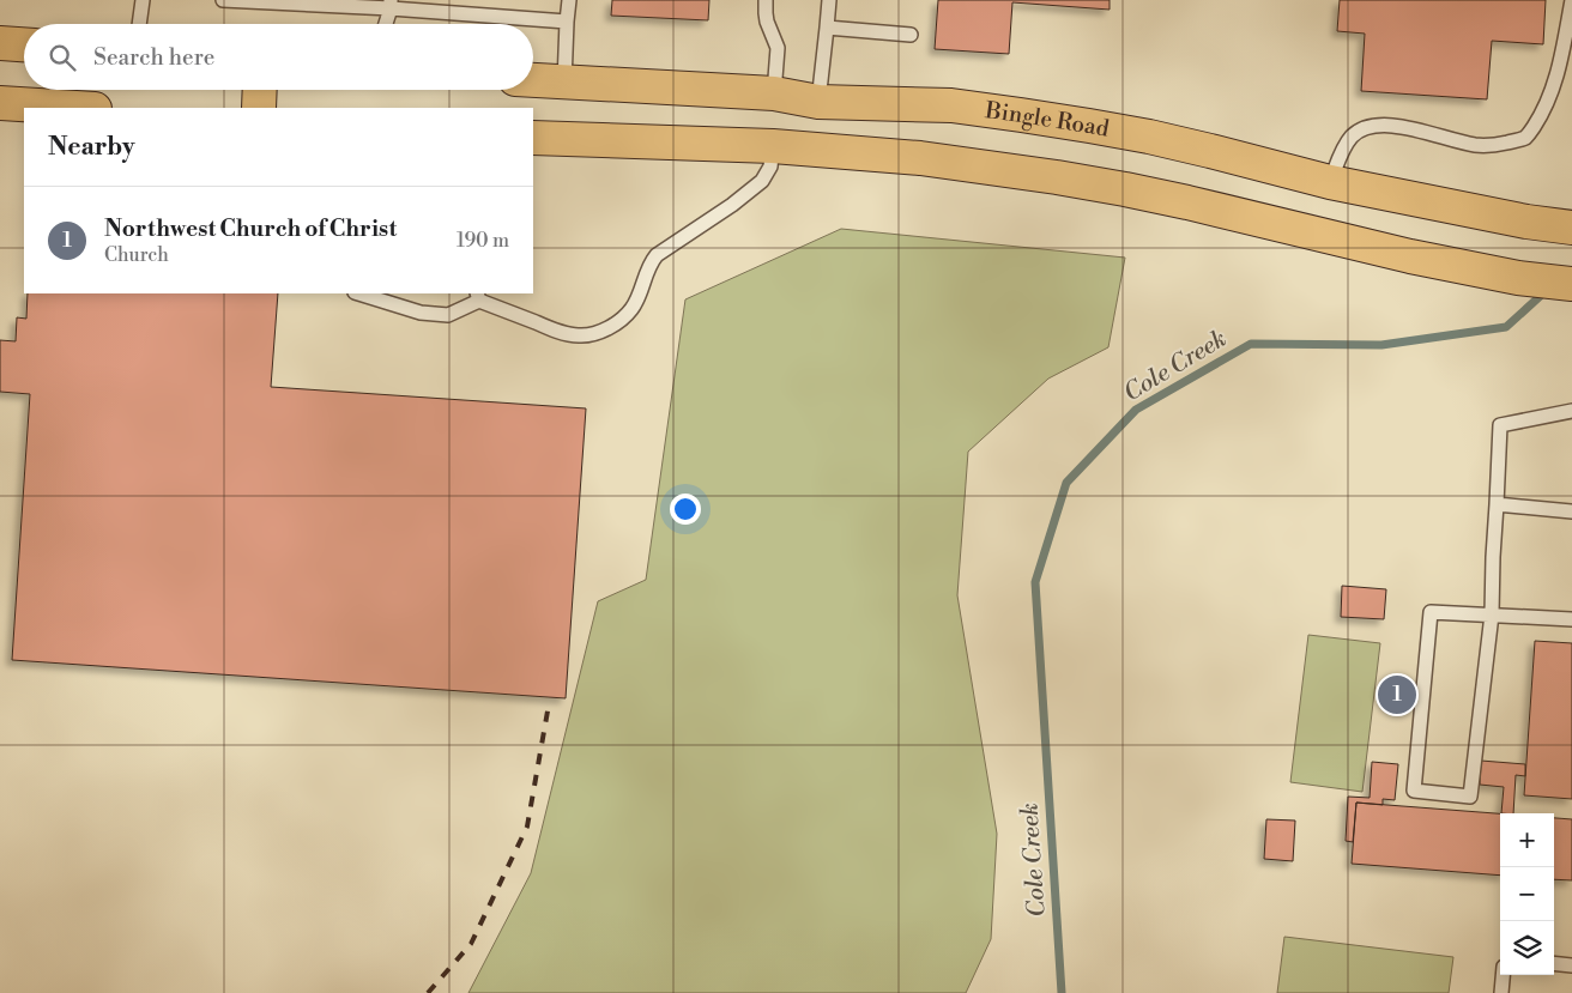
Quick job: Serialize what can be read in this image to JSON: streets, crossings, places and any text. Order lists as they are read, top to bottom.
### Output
{
  "streets": {
    "main road": ["Bingle Road"]
  },
  "water": ["Cole Creek"],
  "page": {
    "search": "Search here",
    "heading": "Nearby",
    "list": [
      {
        "mark": "1",
        "name": "Northwest Church of Christ",
        "note": "Church",
        "value": "190 m"
      }
    ],
    "pins": "1",
    "map_buttons": ["+", "−"]
  }
}
